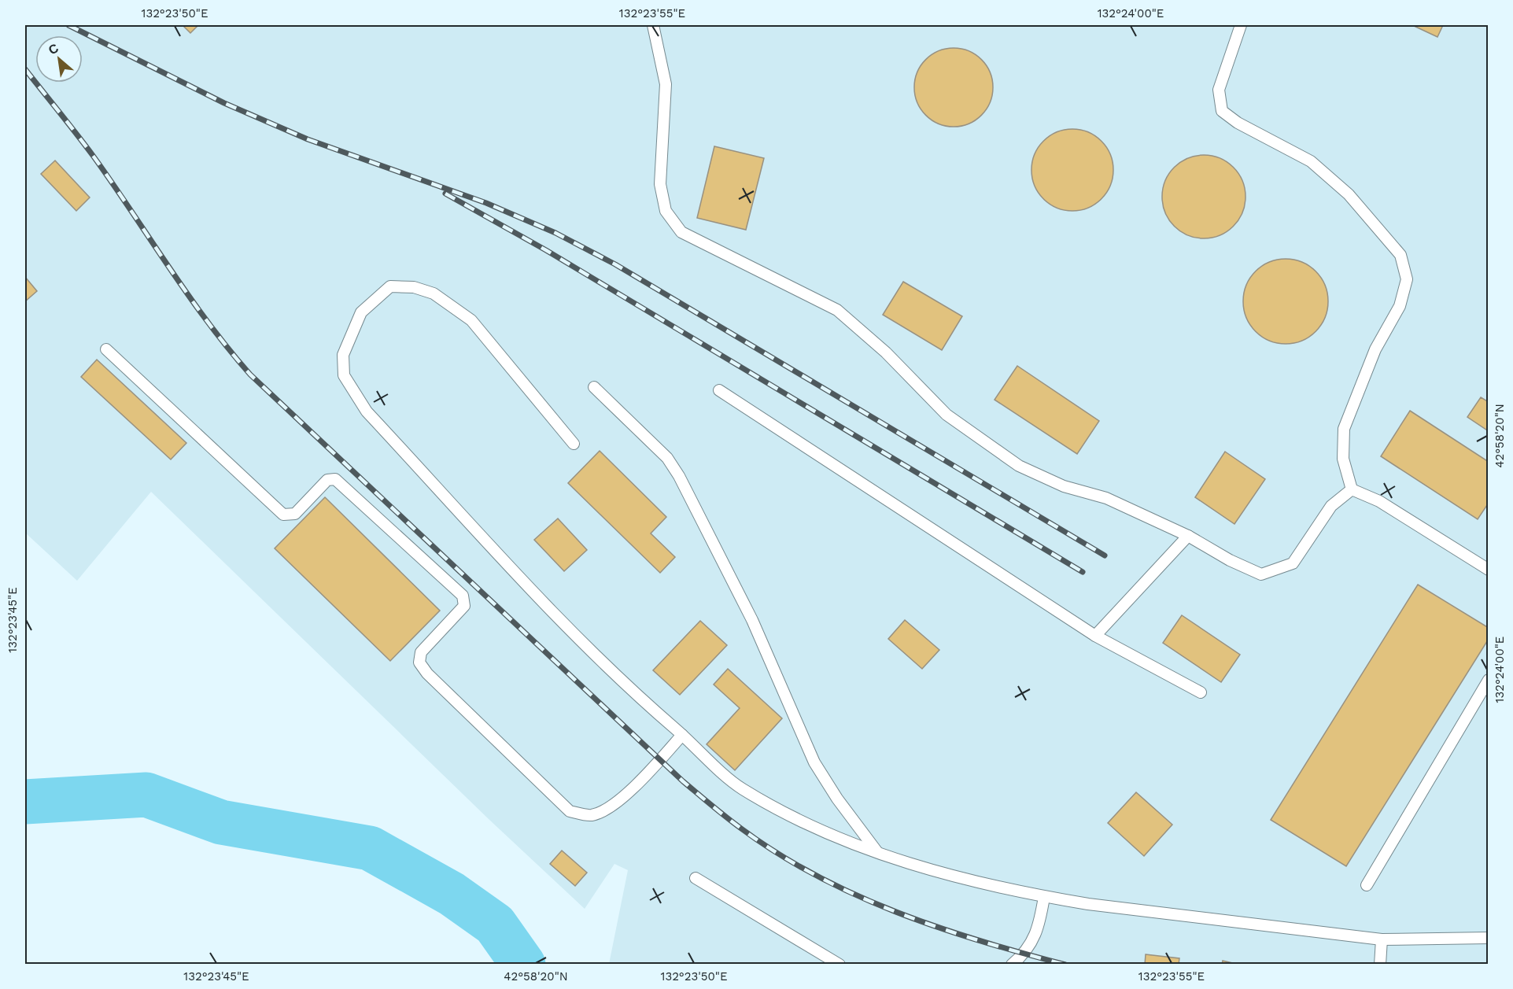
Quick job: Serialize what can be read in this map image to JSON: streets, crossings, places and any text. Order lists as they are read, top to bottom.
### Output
{
  "north": "top left",
  "coordinates": [
    "132°23'50\"E",
    "132°23'55\"E",
    "132°24'00\"E",
    "42°58'20\"N",
    "132°23'45\"E"
  ]
}
